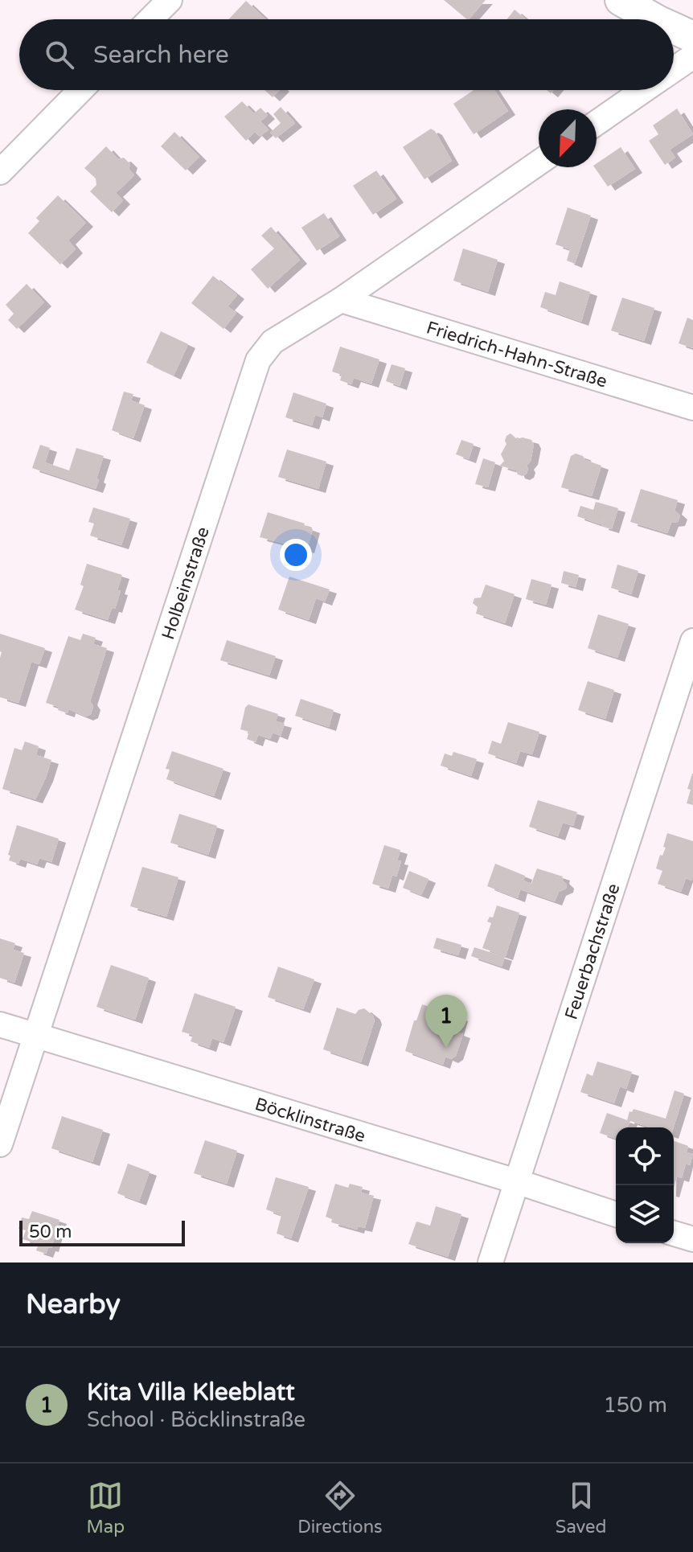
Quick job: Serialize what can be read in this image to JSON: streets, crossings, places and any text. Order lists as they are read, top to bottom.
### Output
{
  "streets": {
    "street": [
      "Friedrich-Hahn-Straße",
      "Holbeinstraße",
      "Feuerbachstraße",
      "Böcklinstraße"
    ]
  },
  "crossings": [
    ["Friedrich-Hahn-Straße", "Holbeinstraße"],
    ["Holbeinstraße", "Böcklinstraße"],
    ["Feuerbachstraße", "Böcklinstraße"]
  ],
  "scale_bar": "50 m",
  "north": "bottom left",
  "page": {
    "search": "Search here",
    "pins": "1",
    "scale": "50 m",
    "heading": "Nearby",
    "list": [
      {
        "mark": "1",
        "name": "Kita Villa Kleeblatt",
        "note": "School · Böcklinstraße",
        "value": "150 m"
      }
    ],
    "nav": ["Map", "Directions", "Saved"]
  }
}
